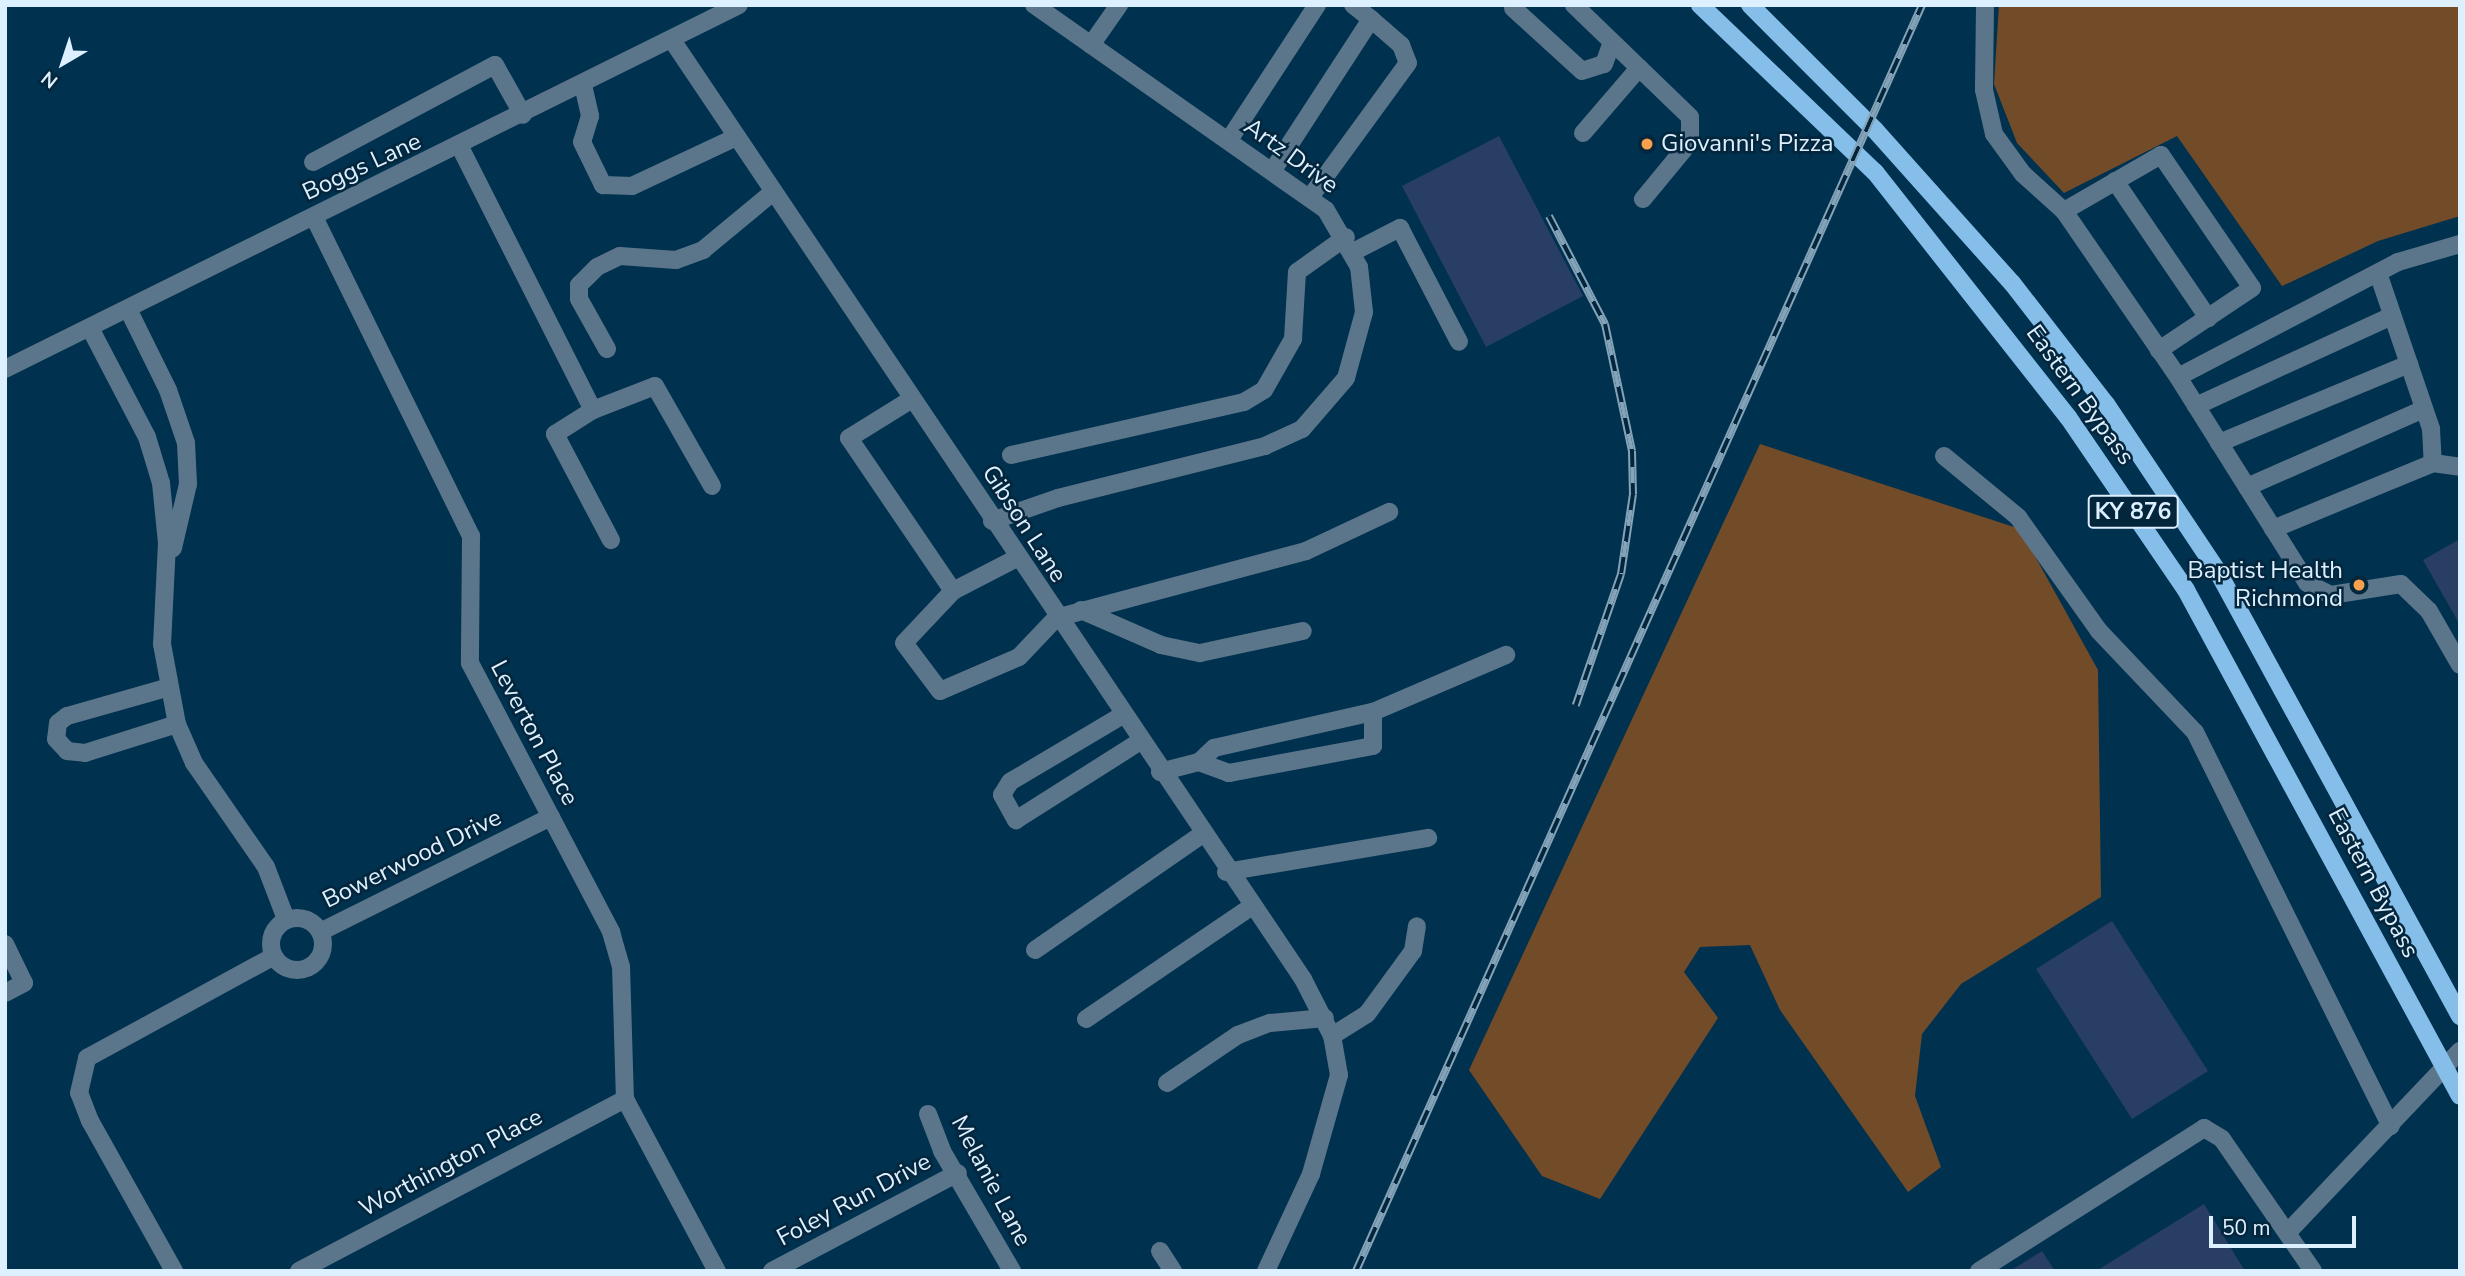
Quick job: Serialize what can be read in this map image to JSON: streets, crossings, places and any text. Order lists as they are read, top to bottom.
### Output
{
  "streets": {
    "main road": ["Eastern Bypass", "KY 876"],
    "street": [
      "Artz Drive",
      "Boggs Lane",
      "Gibson Lane",
      "Leverton Place",
      "Bowerwood Drive",
      "Worthington Place",
      "Melanie Lane",
      "Foley Run Drive"
    ]
  },
  "crossings": [
    ["Boggs Lane", "Gibson Lane"],
    ["Boggs Lane", "Leverton Place"],
    ["Leverton Place", "Bowerwood Drive"],
    ["Leverton Place", "Worthington Place"],
    ["Melanie Lane", "Foley Run Drive"]
  ],
  "places": ["Giovanni's Pizza", "Baptist Health Richmond"],
  "scale_bar": "50 m",
  "north": "bottom left"
}
